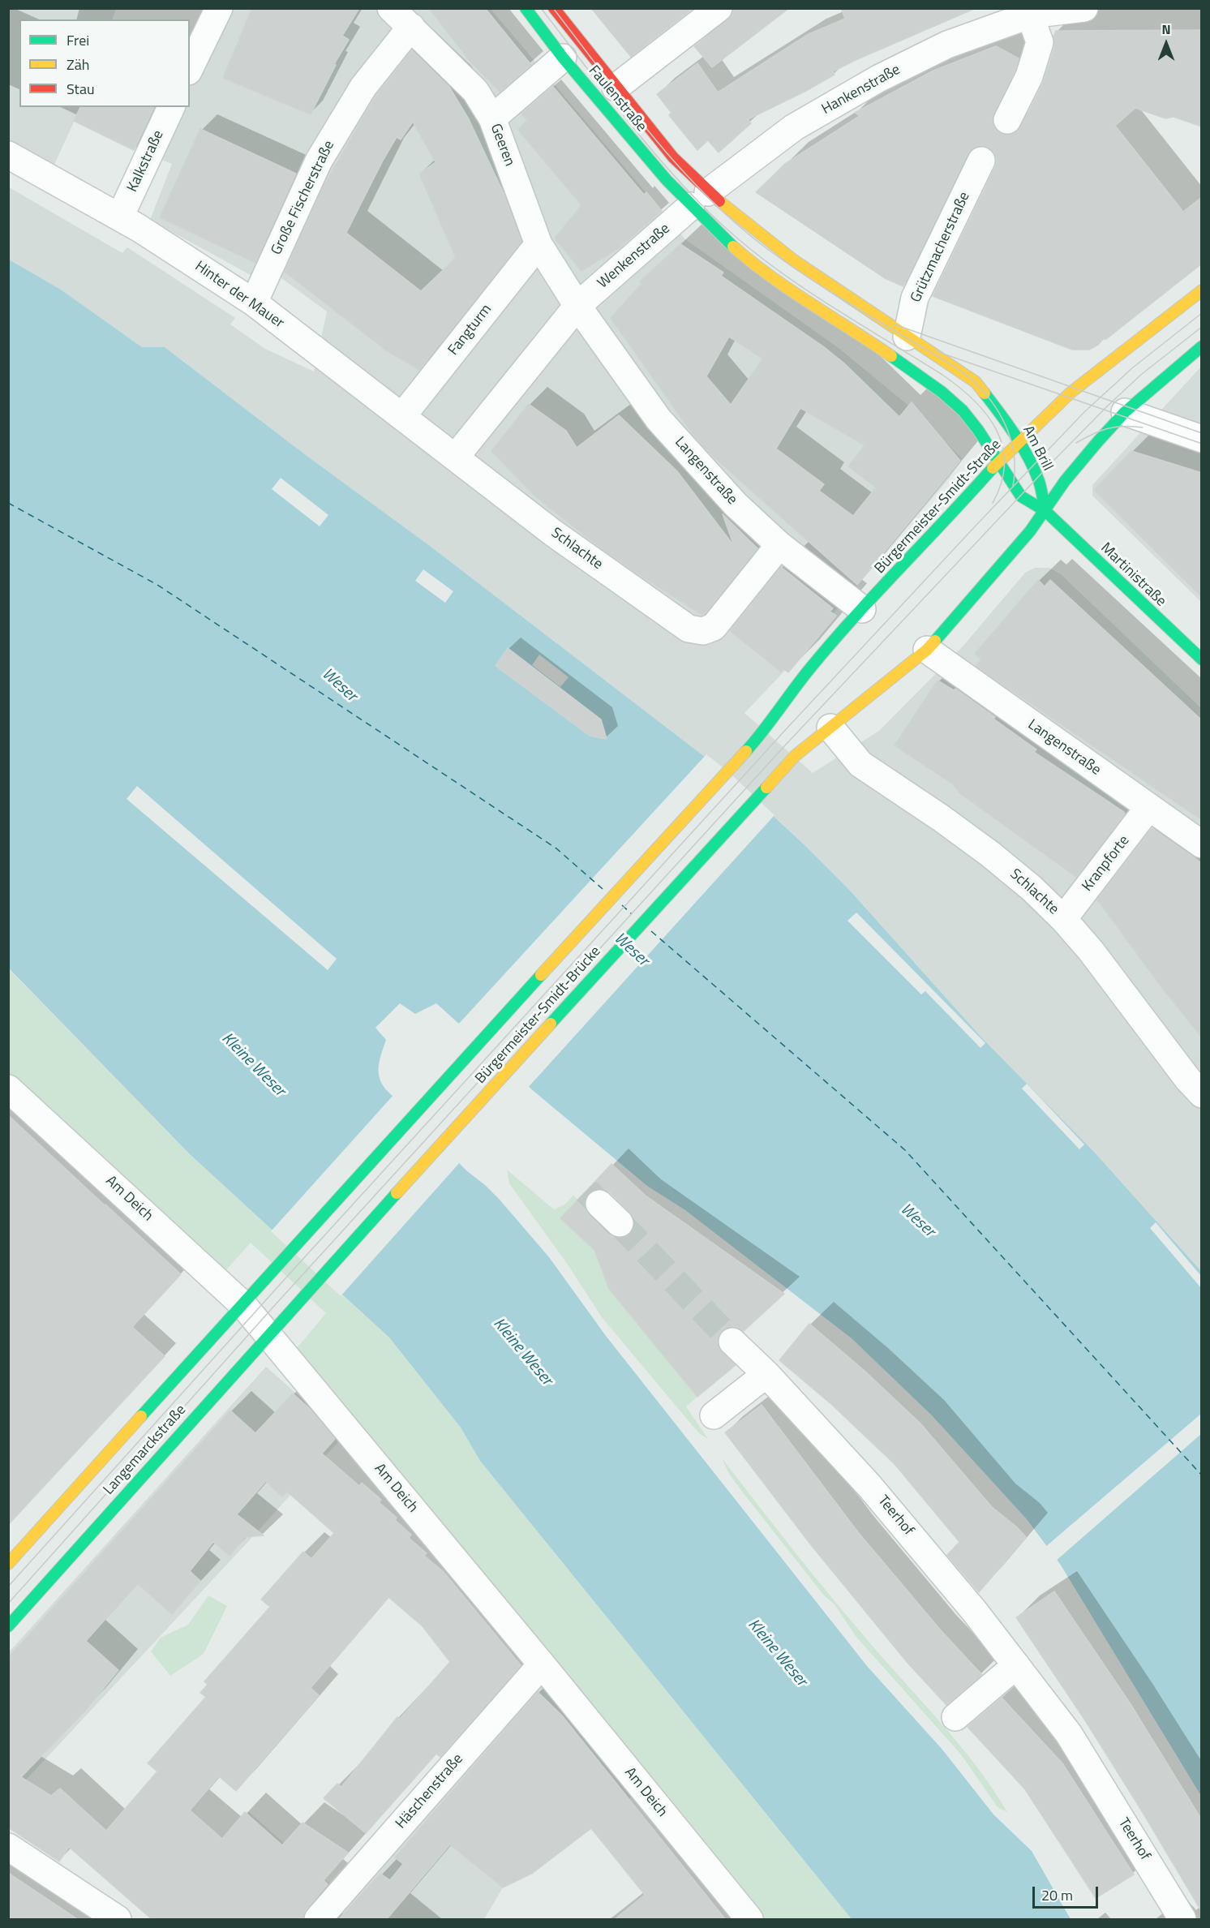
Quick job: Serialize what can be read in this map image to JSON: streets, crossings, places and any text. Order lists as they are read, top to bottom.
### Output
{
  "streets": {
    "main road": [
      "Faulenstraße",
      "Am Brill",
      "Bürgermeister-Smidt-Straße",
      "Martinistraße",
      "Bürgermeister-Smidt-Brücke",
      "Langemarckstraße"
    ],
    "street": [
      "Hankenstraße",
      "Geeren",
      "Kalkstraße",
      "Große Fischerstraße",
      "Grützmacherstraße",
      "Wenkenstraße",
      "Hinter der Mauer",
      "Fangturm",
      "Langenstraße",
      "Schlachte",
      "Kranpforte",
      "Am Deich",
      "Teerhof",
      "Häschenstraße"
    ]
  },
  "crossings": [
    ["Hankenstraße", "Faulenstraße"],
    ["Hankenstraße", "Wenkenstraße"],
    ["Hankenstraße", "Am Brill"],
    ["Faulenstraße", "Wenkenstraße"],
    ["Faulenstraße", "Am Brill"],
    ["Geeren", "Große Fischerstraße"],
    ["Geeren", "Wenkenstraße"],
    ["Geeren", "Fangturm"],
    ["Geeren", "Langenstraße"],
    ["Kalkstraße", "Hinter der Mauer"],
    ["Große Fischerstraße", "Hinter der Mauer"],
    ["Grützmacherstraße", "Am Brill"],
    ["Wenkenstraße", "Am Brill"],
    ["Wenkenstraße", "Langenstraße"],
    ["Hinter der Mauer", "Fangturm"],
    ["Hinter der Mauer", "Schlachte"],
    ["Am Brill", "Bürgermeister-Smidt-Straße"],
    ["Am Brill", "Martinistraße"],
    ["Langenstraße", "Bürgermeister-Smidt-Straße"],
    ["Langenstraße", "Schlachte"],
    ["Langenstraße", "Kranpforte"],
    ["Bürgermeister-Smidt-Straße", "Bürgermeister-Smidt-Brücke"],
    ["Schlachte", "Kranpforte"],
    ["Schlachte", "Bürgermeister-Smidt-Brücke"],
    ["Bürgermeister-Smidt-Brücke", "Langemarckstraße"],
    ["Am Deich", "Langemarckstraße"],
    ["Am Deich", "Häschenstraße"]
  ],
  "water": ["Weser", "Kleine Weser"],
  "legend": ["Frei", "Zäh", "Stau"],
  "scale_bar": "20 m",
  "north": "top"
}
